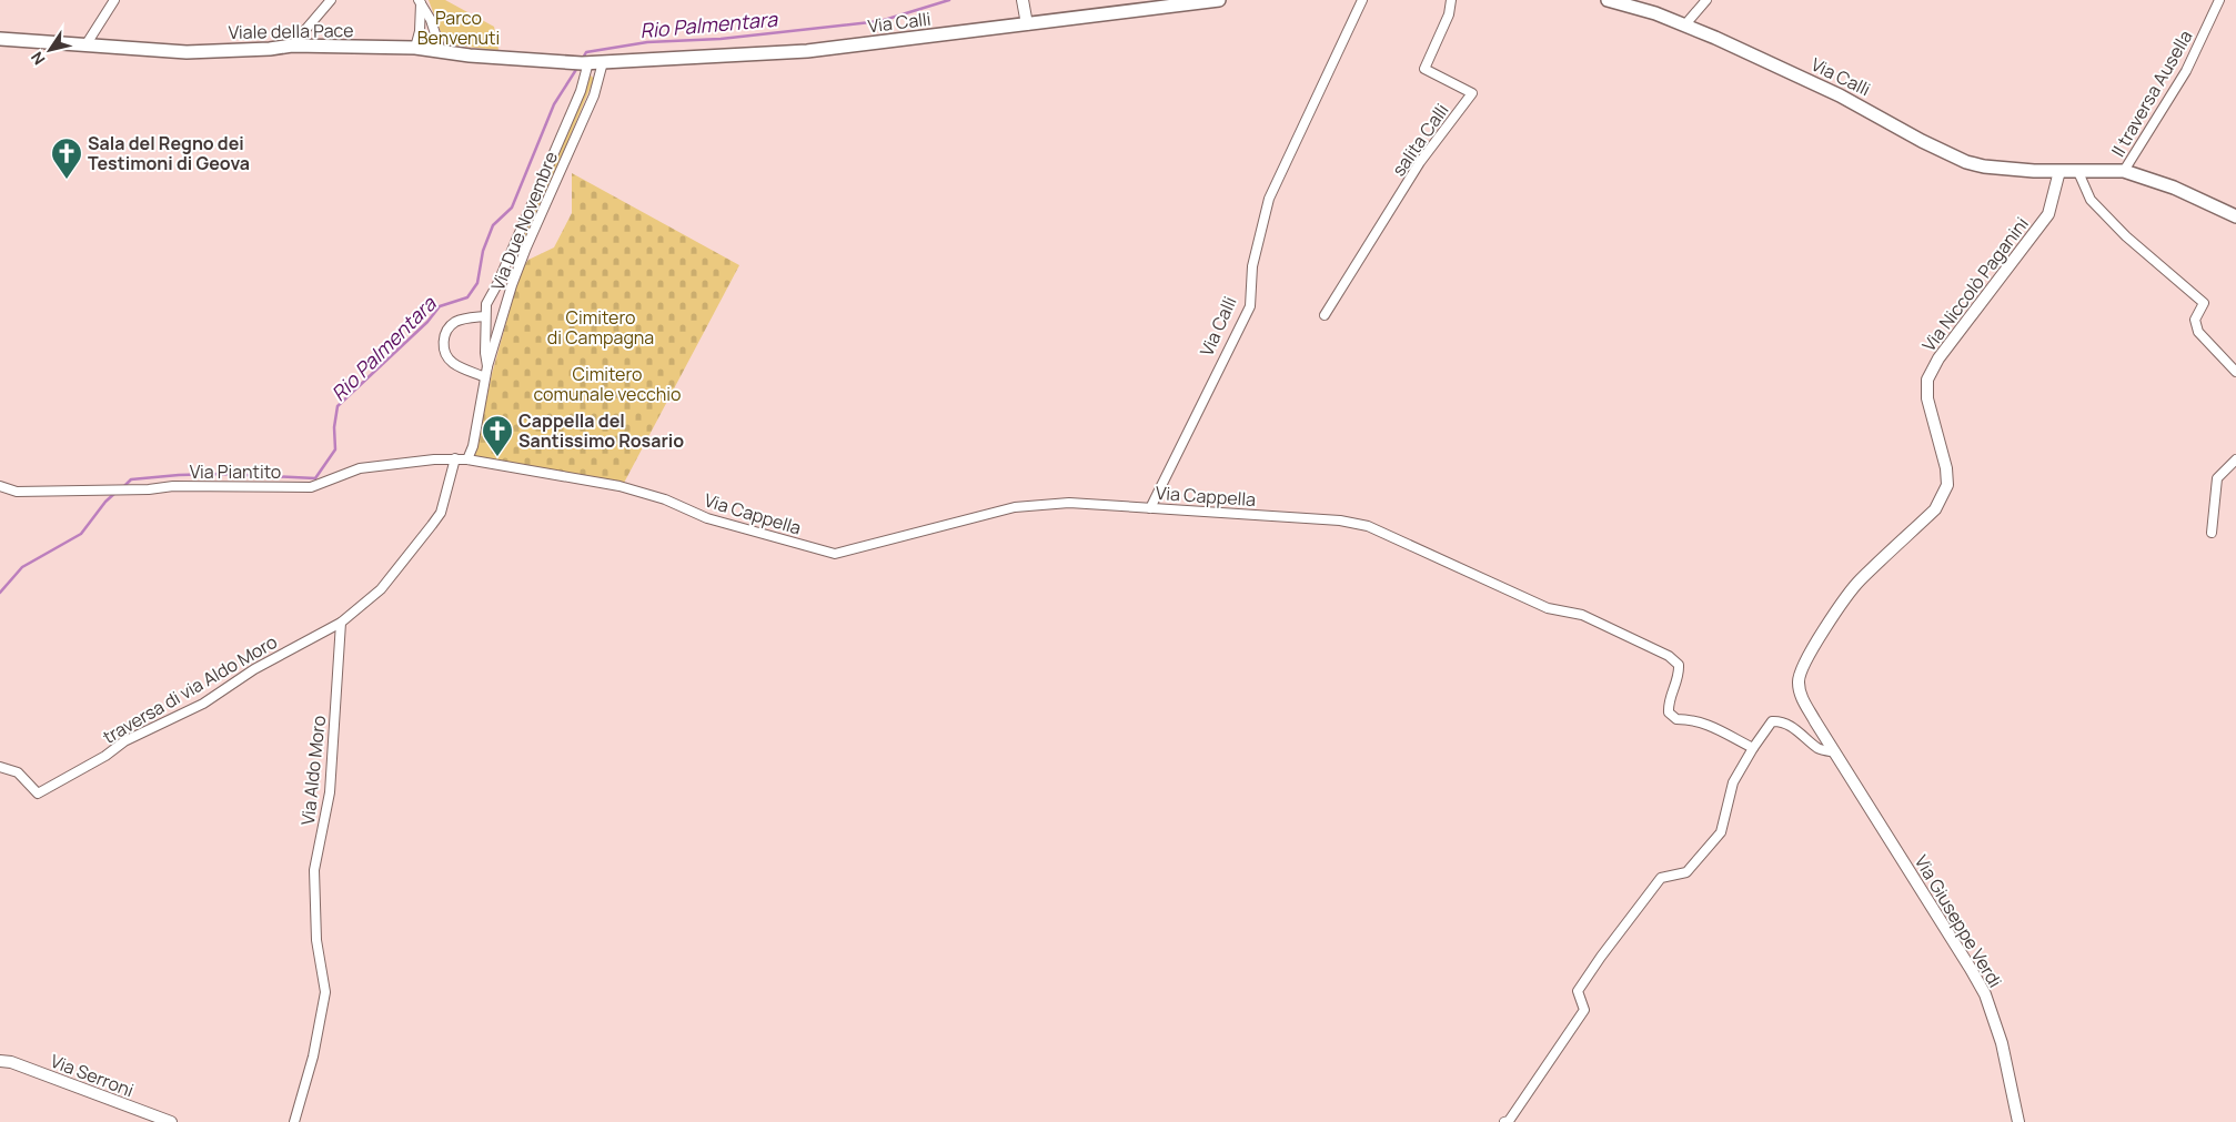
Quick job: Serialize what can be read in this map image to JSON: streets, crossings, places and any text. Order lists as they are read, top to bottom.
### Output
{
  "streets": {
    "main road": ["Via Calli", "Viale della Pace"],
    "street": [
      "II traversa Ausella",
      "salita Calli",
      "Via Due Novembre",
      "Via Niccolò Paganini",
      "Via Piantito",
      "Via Cappella",
      "traversa di via Aldo Moro",
      "Via Aldo Moro",
      "Via Giuseppe Verdi",
      "Via Serroni"
    ]
  },
  "crossings": [
    ["Via Calli", "Viale della Pace"],
    ["Via Calli", "II traversa Ausella"],
    ["Via Calli", "Via Due Novembre"],
    ["Via Calli", "Via Niccolò Paganini"],
    ["Via Calli", "Via Cappella"],
    ["Viale della Pace", "Via Due Novembre"],
    ["Via Due Novembre", "Via Piantito"],
    ["Via Due Novembre", "Via Cappella"],
    ["Via Niccolò Paganini", "Via Giuseppe Verdi"],
    ["Via Piantito", "Via Cappella"],
    ["traversa di via Aldo Moro", "Via Aldo Moro"]
  ],
  "water": ["Rio Palmentara"],
  "parks": ["Parco Benvenuti", "Cimitero di Campagna", "Cimitero comunale vecchio"],
  "places": {
    "church": ["Sala del Regno dei Testimoni di Geova", "Cappella del Santissimo Rosario"]
  },
  "north": "bottom left"
}
